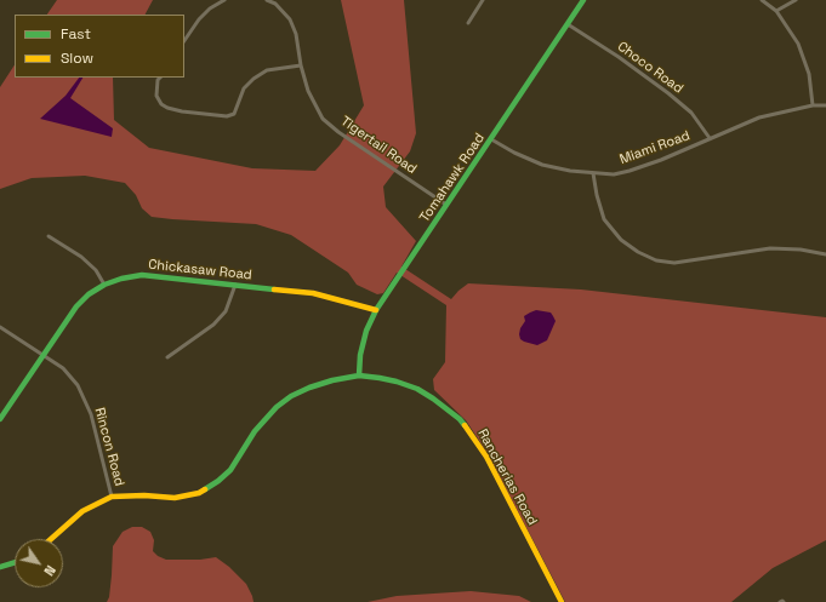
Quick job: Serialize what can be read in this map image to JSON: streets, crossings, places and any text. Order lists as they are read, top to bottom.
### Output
{
  "streets": {
    "street": [
      "Choco Road",
      "Tigertail Road",
      "Miami Road",
      "Tomahawk Road",
      "Chickasaw Road",
      "Rincon Road",
      "Rancherias Road"
    ]
  },
  "crossings": [
    ["Choco Road", "Miami Road"],
    ["Choco Road", "Tomahawk Road"],
    ["Tigertail Road", "Tomahawk Road"],
    ["Miami Road", "Tomahawk Road"],
    ["Tomahawk Road", "Chickasaw Road"],
    ["Tomahawk Road", "Rancherias Road"],
    ["Chickasaw Road", "Rincon Road"],
    ["Rincon Road", "Rancherias Road"]
  ],
  "legend": ["Fast", "Slow"],
  "north": "bottom right"
}
